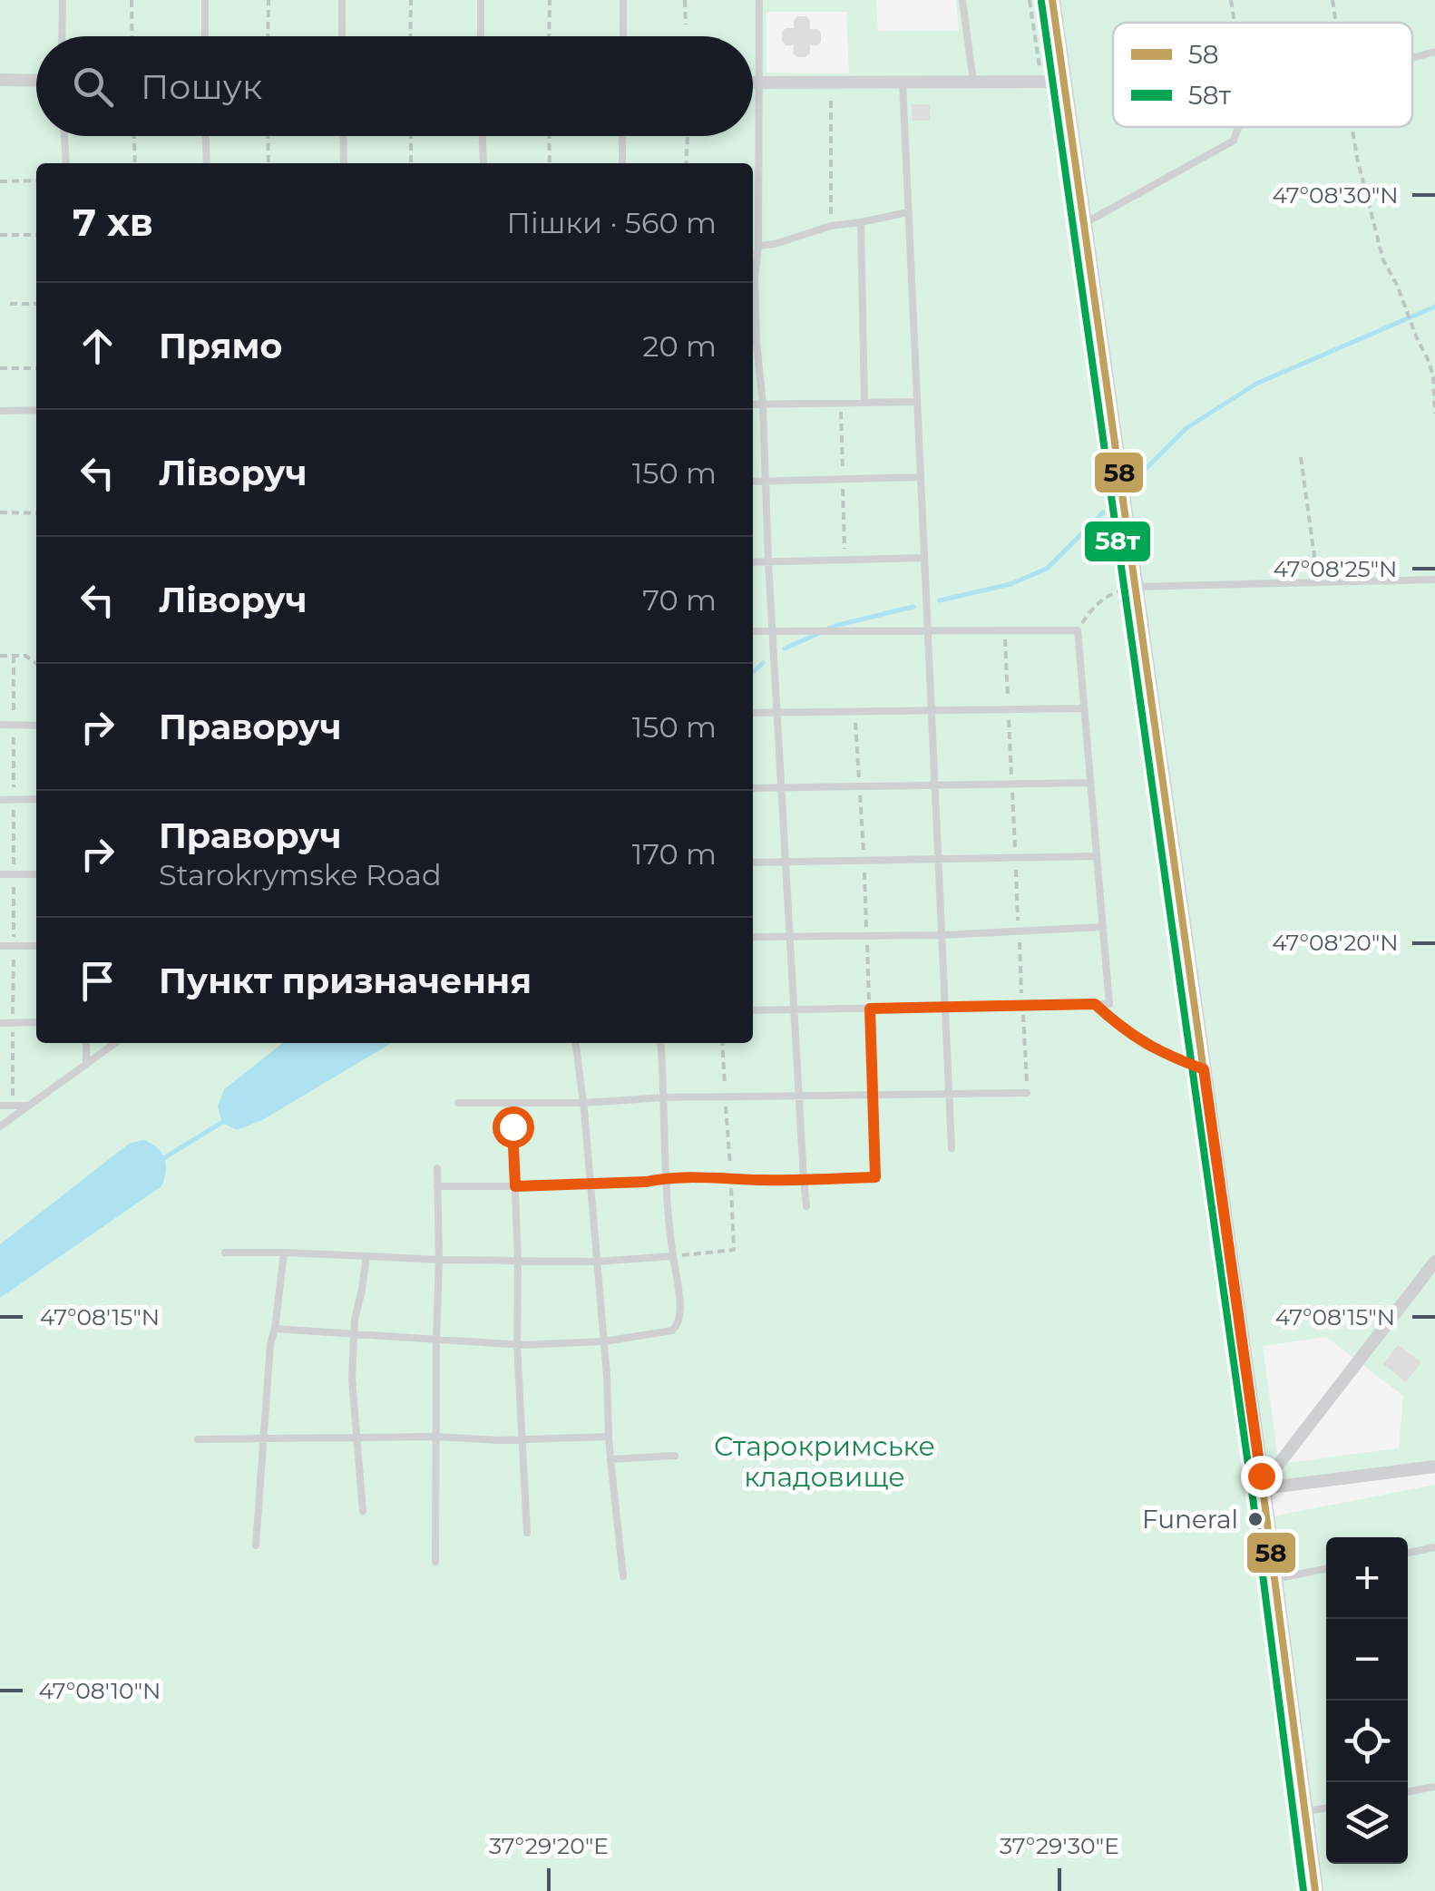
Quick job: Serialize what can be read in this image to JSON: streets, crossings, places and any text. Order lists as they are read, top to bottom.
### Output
{
  "parks": ["Старокримське кладовище"],
  "places": ["Funeral"],
  "lines": ["transit line 58", "transit line 58т"],
  "legend": ["58", "58т"],
  "page": {
    "search": "Пошук",
    "heading": ["7 хв", "Пішки · 560 m"],
    "list": [
      ["Прямо", "20 m"],
      ["Ліворуч", "150 m"],
      ["Ліворуч", "70 m"],
      ["Праворуч", "150 m"],
      ["Праворуч", "Starokrymske Road", "170 m"],
      "Пункт призначення"
    ],
    "map_buttons": ["+", "−"]
  },
  "coordinates": [
    "47°08'30\"N",
    "47°08'25\"N",
    "47°08'20\"N",
    "47°08'15\"N",
    "47°08'10\"N",
    "37°29'20\"E",
    "37°29'30\"E"
  ]
}
